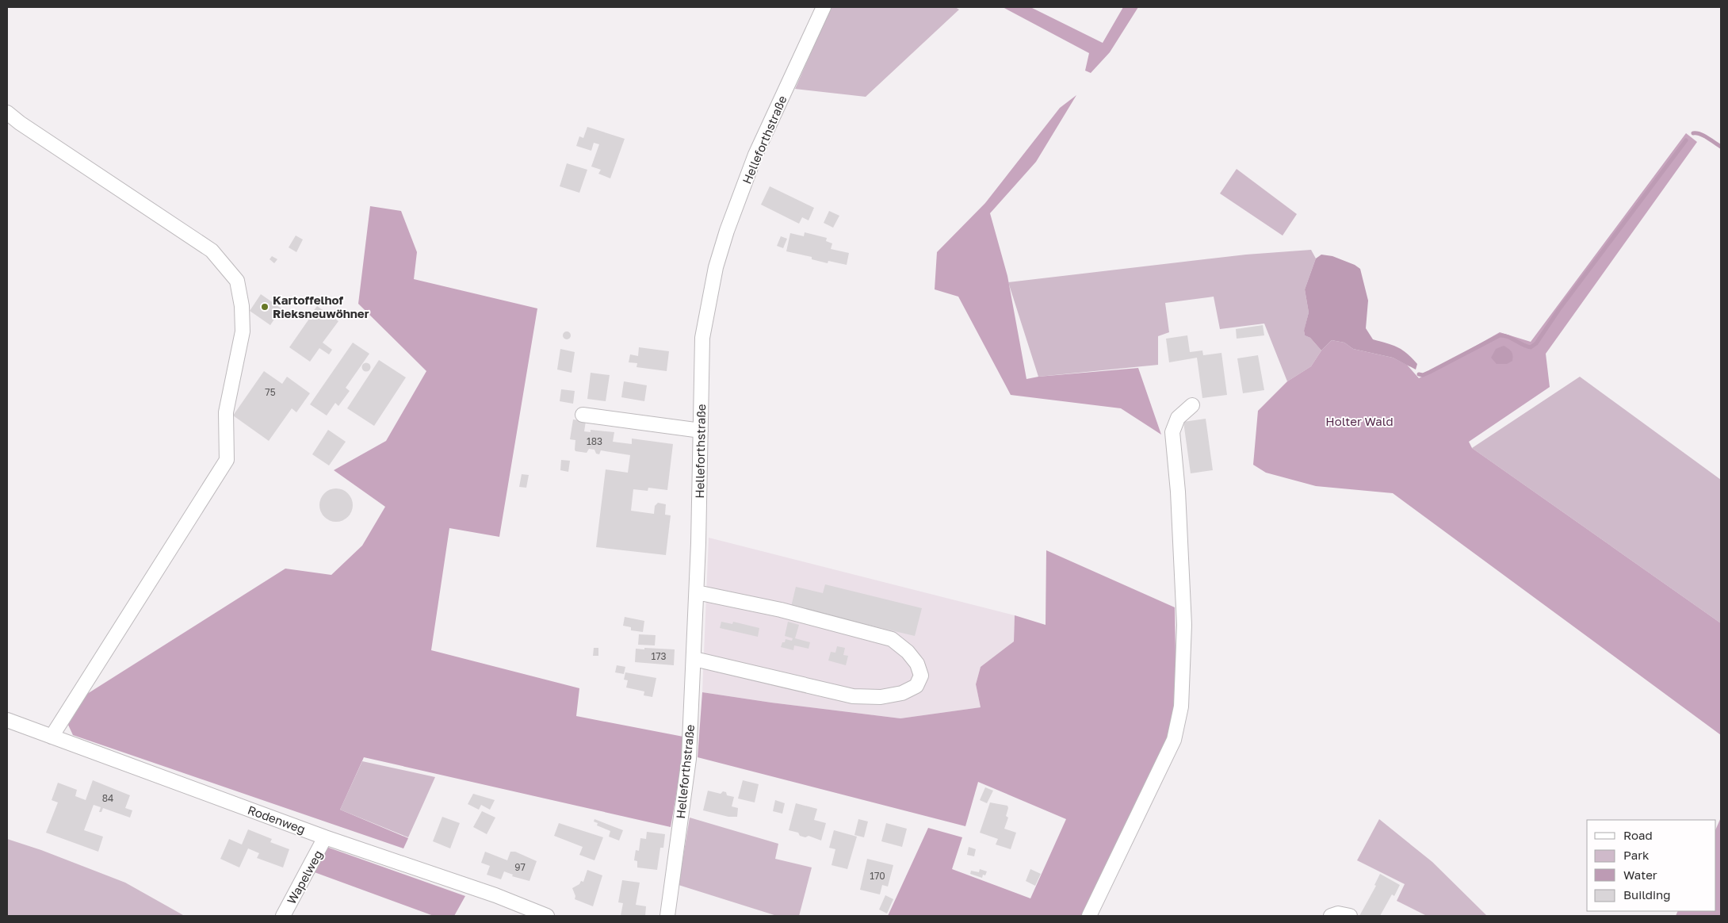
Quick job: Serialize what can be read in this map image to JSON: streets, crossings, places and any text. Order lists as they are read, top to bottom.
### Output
{
  "streets": {
    "street": ["Helleforthstraße", "Rodenweg", "Wapelweg"]
  },
  "crossings": [
    ["Rodenweg", "Wapelweg"]
  ],
  "parks": ["Holter Wald"],
  "places": ["Kartoffelhof Rieksneuwöhner"],
  "house_numbers": [
    "75",
    "183",
    "173",
    "84",
    "97",
    "170"
  ],
  "legend": [
    "Road",
    "Park",
    "Water",
    "Building"
  ]
}
